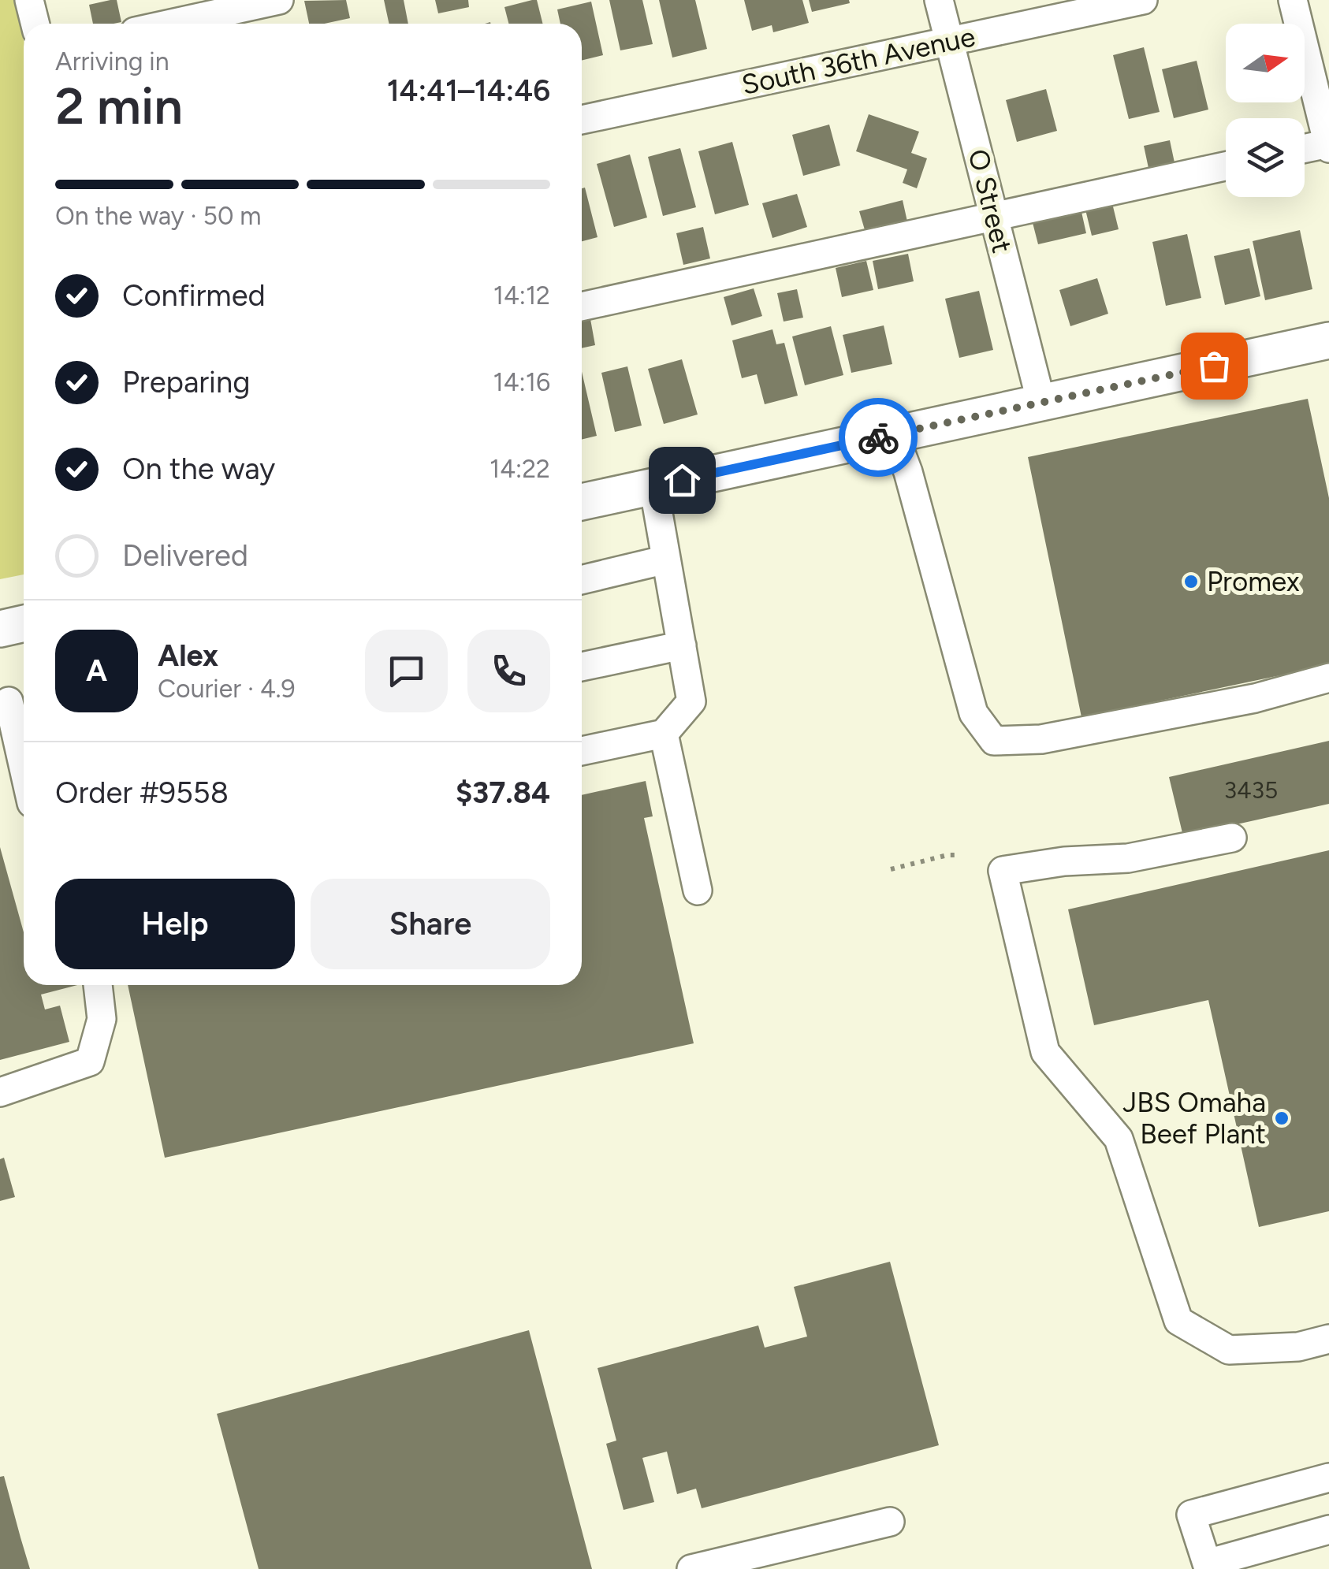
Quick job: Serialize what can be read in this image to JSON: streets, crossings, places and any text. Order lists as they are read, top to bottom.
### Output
{
  "streets": {
    "street": ["South 36th Avenue", "O Street"]
  },
  "crossings": [
    ["South 36th Avenue", "O Street"]
  ],
  "places": ["Promex", "JBS Omaha Beef Plant"],
  "house_numbers": ["3435"],
  "north": "right",
  "page": {
    "heading": ["2 min", "Arriving in", "14:41–14:46"],
    "panel": [
      "Alex",
      "Courier · 4.9",
      "Order #9558",
      "$37.84"
    ],
    "bar": "On the way · 50 m",
    "list": [
      ["Confirmed", "14:12"],
      ["Preparing", "14:16"],
      ["On the way", "14:22"],
      "Delivered"
    ],
    "round": "A",
    "buttons": ["Help", "Share"]
  }
}
